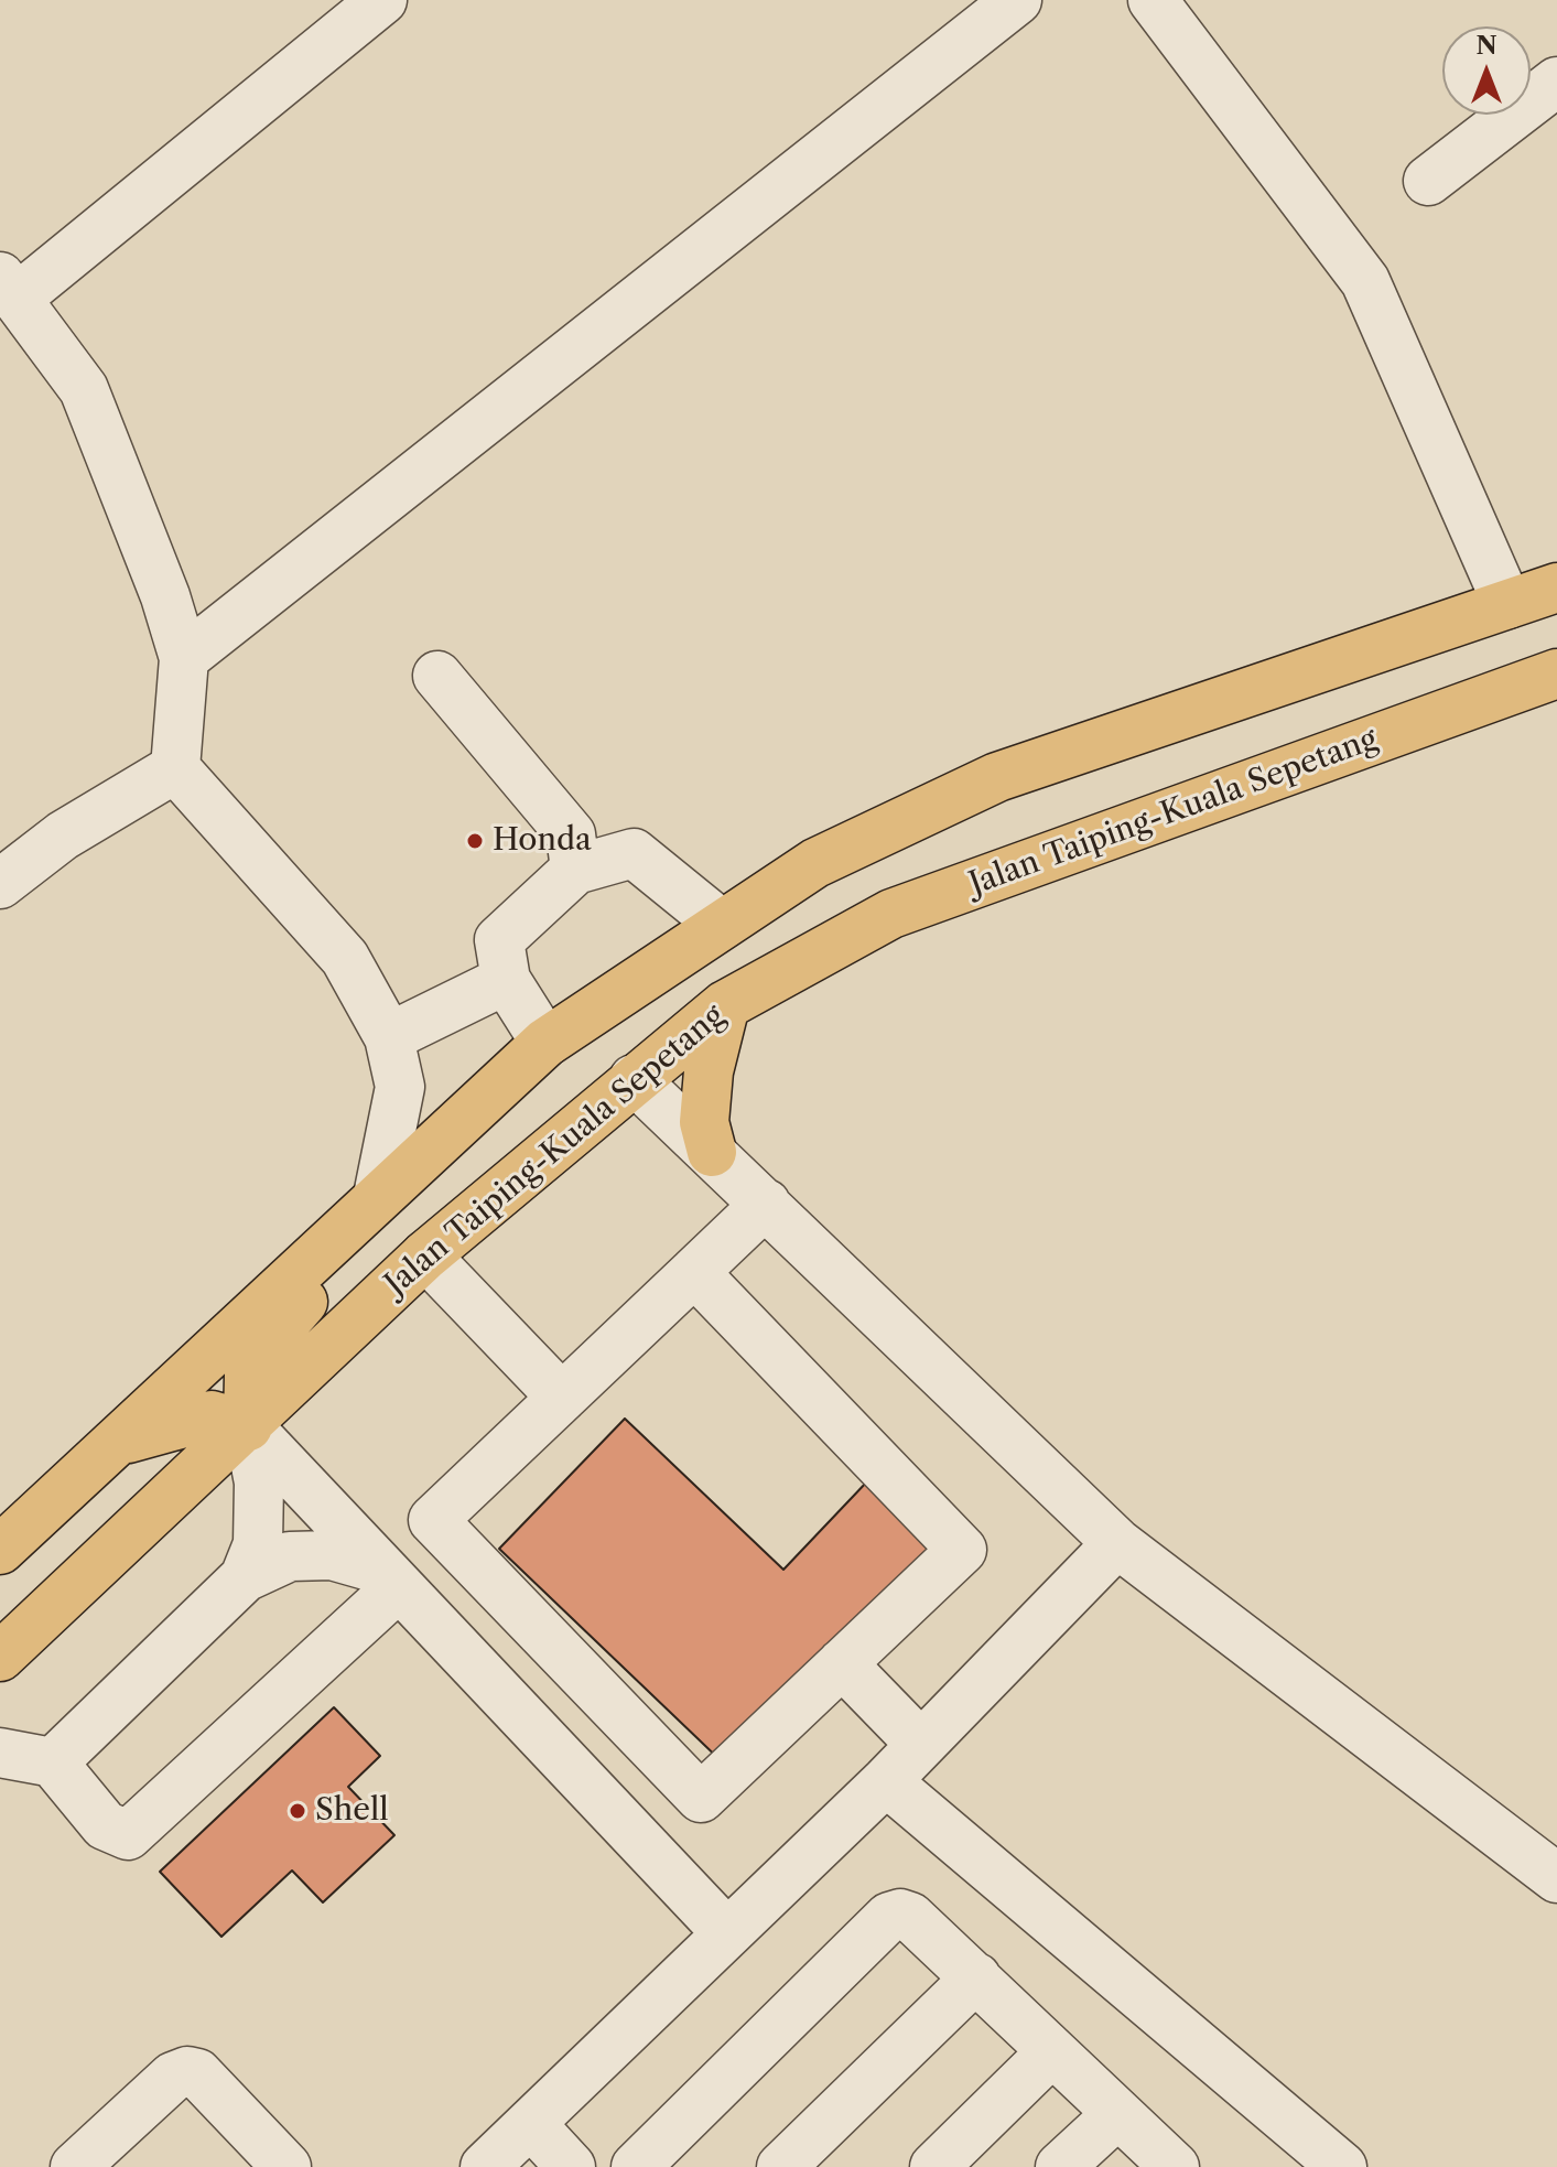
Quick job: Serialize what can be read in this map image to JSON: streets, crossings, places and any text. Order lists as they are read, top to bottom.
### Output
{
  "streets": {
    "main road": ["Jalan Taiping-Kuala Sepetang"]
  },
  "places": ["Honda", "Shell"],
  "north": "top"
}
